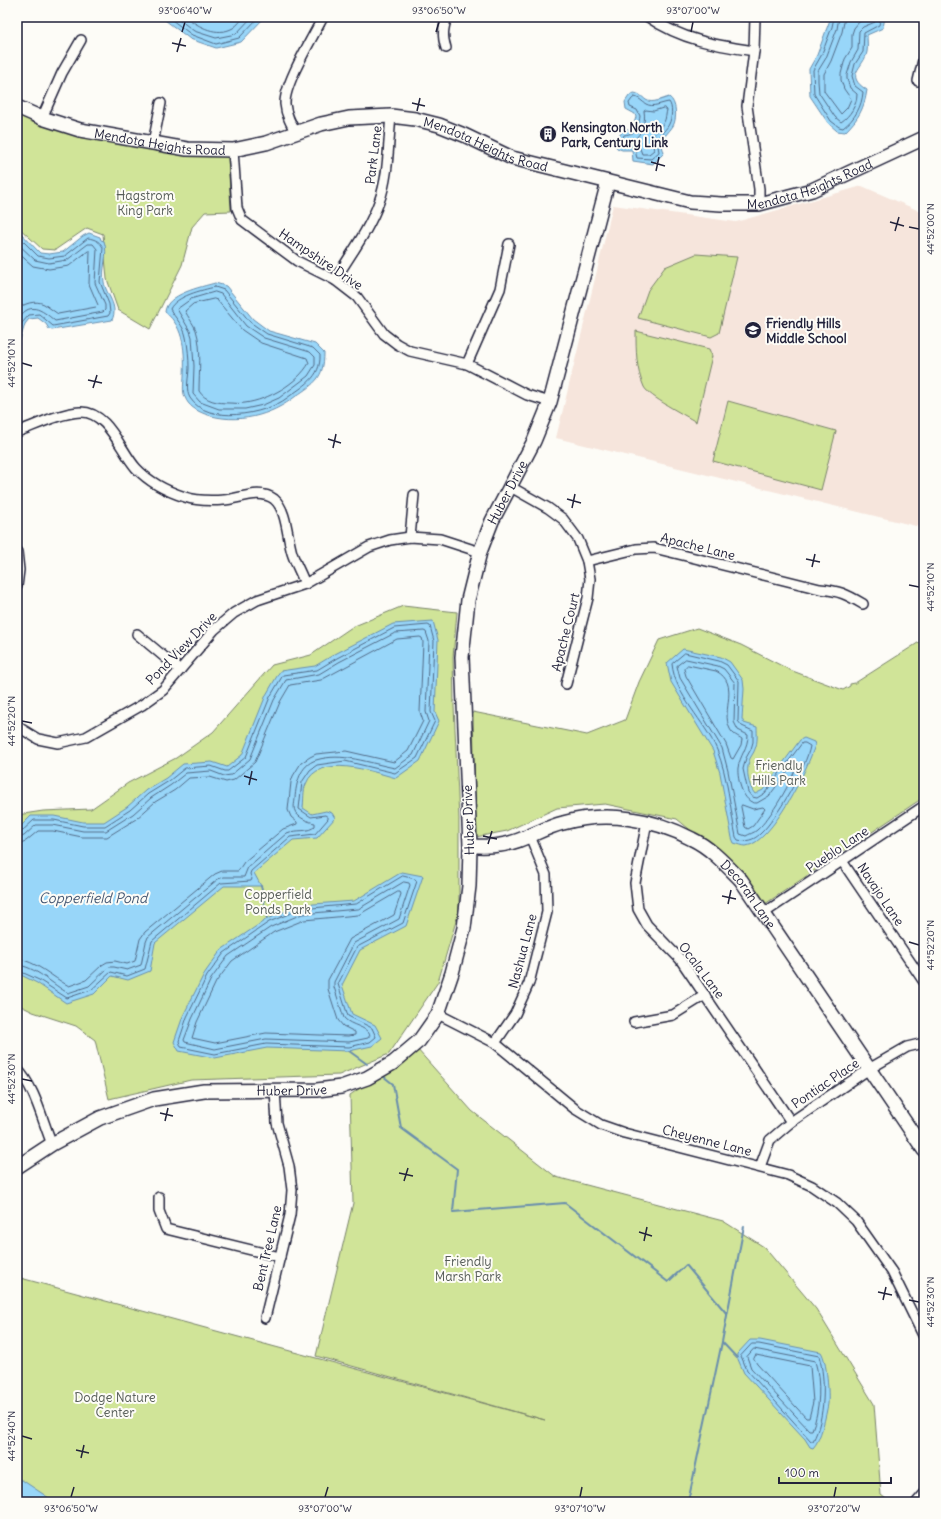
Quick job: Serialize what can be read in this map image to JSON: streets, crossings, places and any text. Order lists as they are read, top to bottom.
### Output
{
  "streets": {
    "street": [
      "Mendota Heights Road",
      "Park Lane",
      "Hampshire Drive",
      "Huber Drive",
      "Apache Lane",
      "Apache Court",
      "Pond View Drive",
      "Pueblo Lane",
      "Navajo Lane",
      "Decorah Lane",
      "Nashua Lane",
      "Ocala Lane",
      "Pontiac Place",
      "Cheyenne Lane",
      "Bent Tree Lane"
    ]
  },
  "crossings": [
    ["Mendota Heights Road", "Park Lane"],
    ["Mendota Heights Road", "Hampshire Drive"],
    ["Mendota Heights Road", "Huber Drive"],
    ["Park Lane", "Hampshire Drive"],
    ["Hampshire Drive", "Huber Drive"],
    ["Huber Drive", "Pond View Drive"],
    ["Huber Drive", "Decorah Lane"],
    ["Huber Drive", "Cheyenne Lane"],
    ["Huber Drive", "Bent Tree Lane"],
    ["Apache Lane", "Apache Court"],
    ["Pueblo Lane", "Navajo Lane"],
    ["Pueblo Lane", "Decorah Lane"],
    ["Decorah Lane", "Nashua Lane"],
    ["Decorah Lane", "Ocala Lane"],
    ["Decorah Lane", "Pontiac Place"],
    ["Nashua Lane", "Cheyenne Lane"],
    ["Ocala Lane", "Pontiac Place"],
    ["Pontiac Place", "Cheyenne Lane"]
  ],
  "water": ["Copperfield Pond"],
  "parks": [
    "Hagstrom King Park",
    "Friendly Hills Park",
    "Copperfield Ponds Park",
    "Friendly Marsh Park",
    "Dodge Nature Center"
  ],
  "places": {
    "building": ["Kensington North Park, Century Link"],
    "school or university": ["Friendly Hills Middle School"]
  },
  "scale_bar": "100 m",
  "coordinates": [
    "93°06'40\"W",
    "93°06'50\"W",
    "93°07'00\"W",
    "44°52'00\"N",
    "44°52'10\"N",
    "44°52'20\"N",
    "44°52'30\"N",
    "44°52'40\"N",
    "93°07'10\"W",
    "93°07'20\"W"
  ]
}
